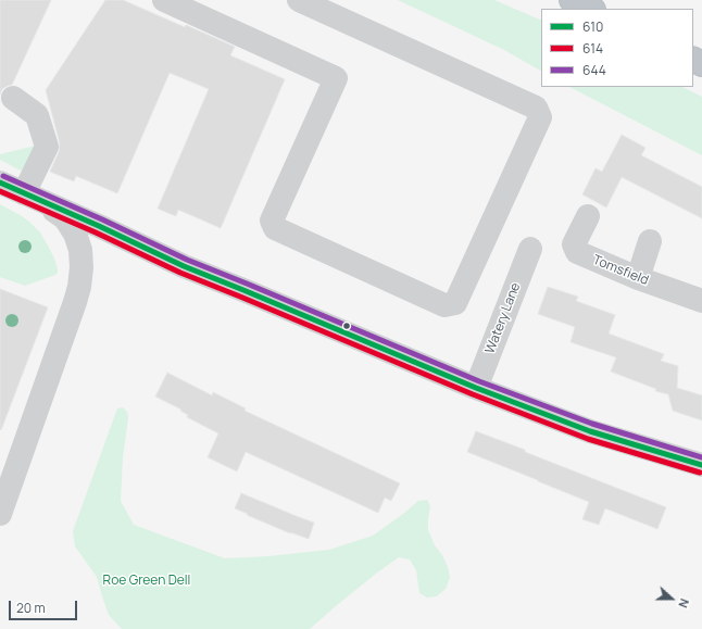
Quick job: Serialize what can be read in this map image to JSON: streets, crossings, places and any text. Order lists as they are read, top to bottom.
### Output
{
  "streets": {
    "street": ["Tomsfield", "Watery Lane"]
  },
  "parks": ["Roe Green Dell"],
  "lines": ["transit line 644", "transit line 610", "transit line 614"],
  "legend": ["610", "614", "644"],
  "scale_bar": "20 m",
  "north": "right"
}
